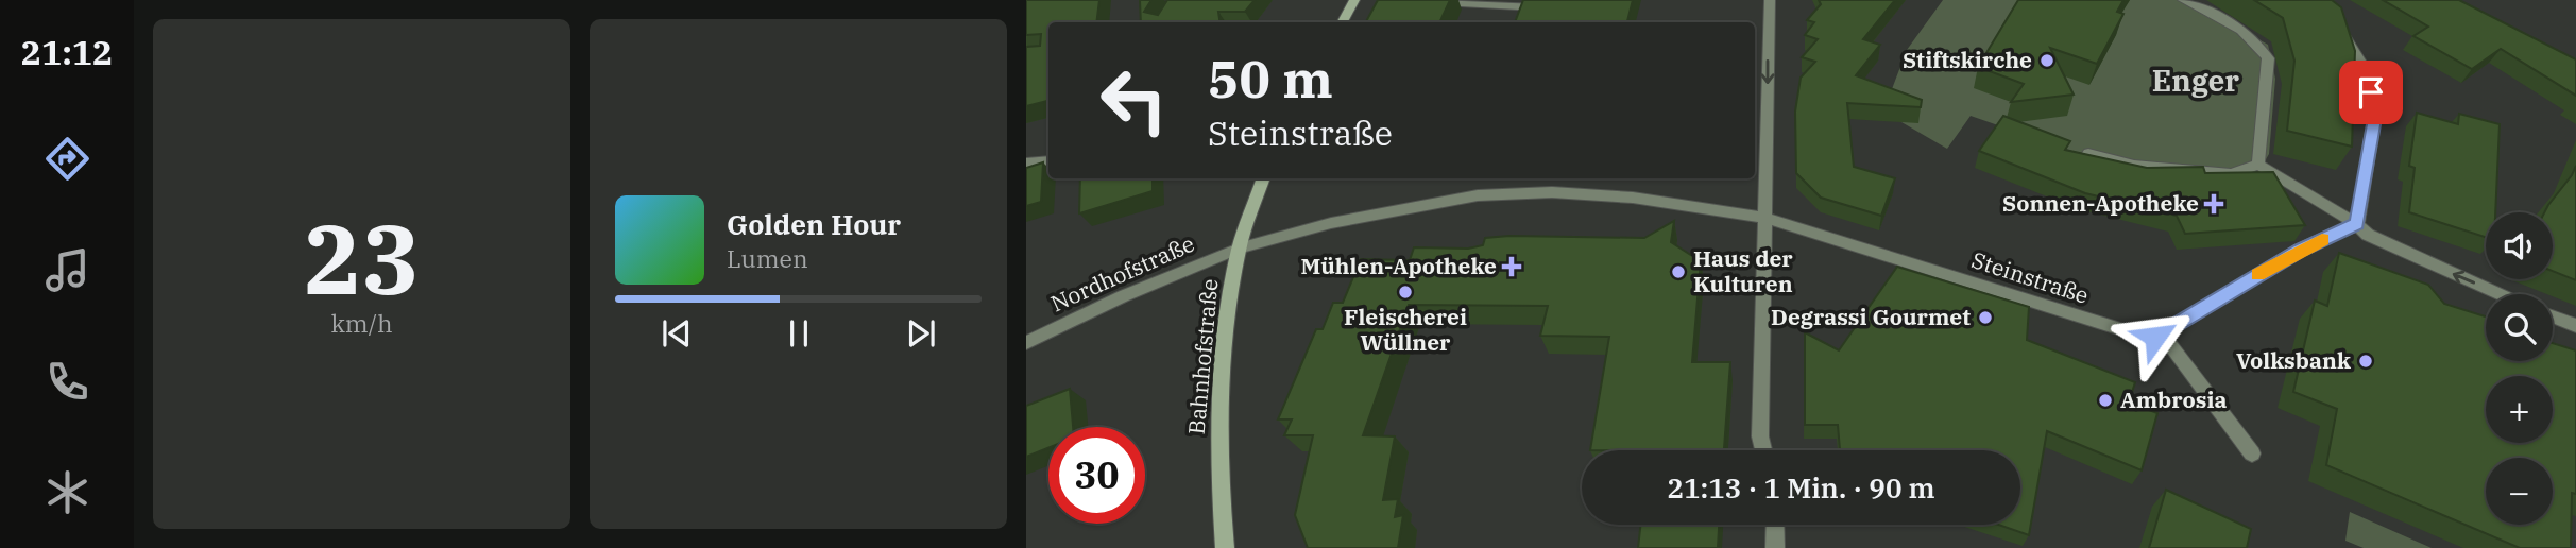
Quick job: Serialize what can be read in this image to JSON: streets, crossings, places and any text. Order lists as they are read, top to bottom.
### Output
{
  "streets": {
    "street": ["Nordhofstraße", "Steinstraße", "Bahnhofstraße"]
  },
  "crossings": [
    ["Nordhofstraße", "Steinstraße"],
    ["Nordhofstraße", "Bahnhofstraße"],
    ["Steinstraße", "Bahnhofstraße"]
  ],
  "districts": ["Enger"],
  "places": {
    "other": [
      "Stiftskirche",
      "Haus der Kulturen",
      "Fleischerei Wüllner",
      "Degrassi Gourmet",
      "Volksbank",
      "Ambrosia"
    ],
    "health": ["Sonnen-Apotheke", "Mühlen-Apotheke"]
  },
  "page": {
    "tabs": "21:12",
    "tile": ["23", "km/h"],
    "turn": ["50 m", "Steinstraße"],
    "song": ["Golden Hour", "Lumen"],
    "map_buttons": ["+", "−"],
    "limit": "30",
    "trip": "21:13 · 1 Min. · 90 m"
  }
}
